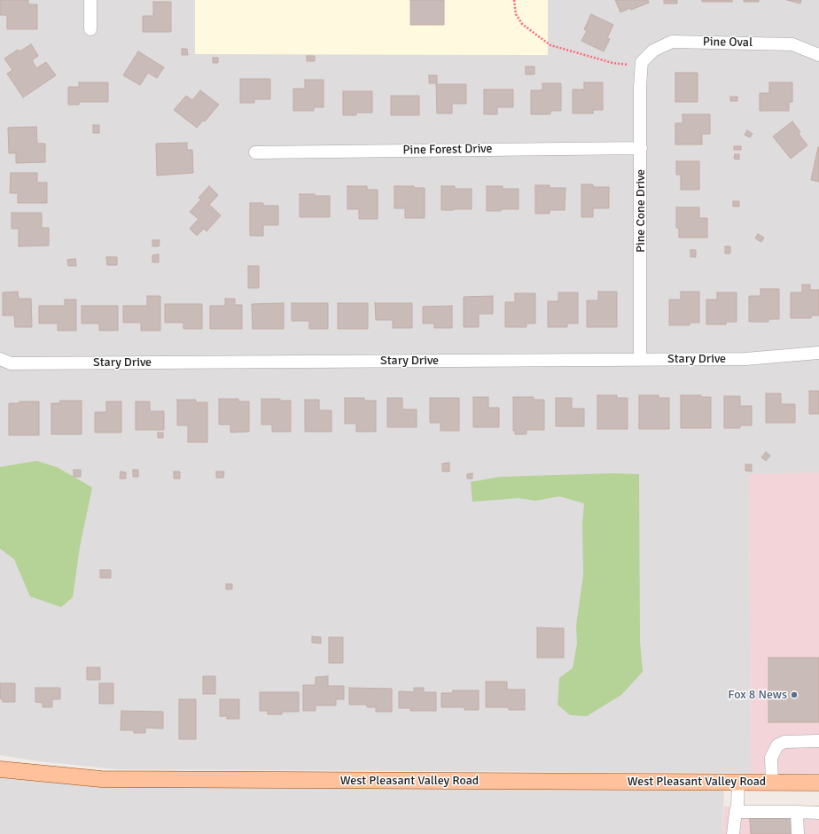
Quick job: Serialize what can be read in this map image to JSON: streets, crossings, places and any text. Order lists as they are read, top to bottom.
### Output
{
  "streets": {
    "main road": ["West Pleasant Valley Road"],
    "street": [
      "Pine Oval",
      "Pine Forest Drive",
      "Pine Cone Drive",
      "Stary Drive"
    ]
  },
  "crossings": [
    ["Pine Oval", "Pine Cone Drive"],
    ["Pine Forest Drive", "Pine Cone Drive"],
    ["Pine Cone Drive", "Stary Drive"]
  ],
  "places": ["Fox 8 News"]
}
